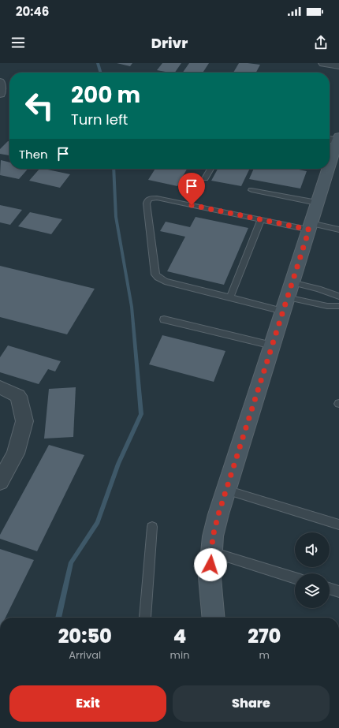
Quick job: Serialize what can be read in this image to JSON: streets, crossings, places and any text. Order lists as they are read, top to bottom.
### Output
{
  "page": {
    "status": "20:46",
    "header": "Drivr",
    "turn": ["200 m", "Turn left"],
    "then": "Then",
    "eta": [
      "20:50",
      "Arrival",
      "4",
      "min",
      "270",
      "m"
    ],
    "buttons": ["Exit", "Share"]
  }
}
